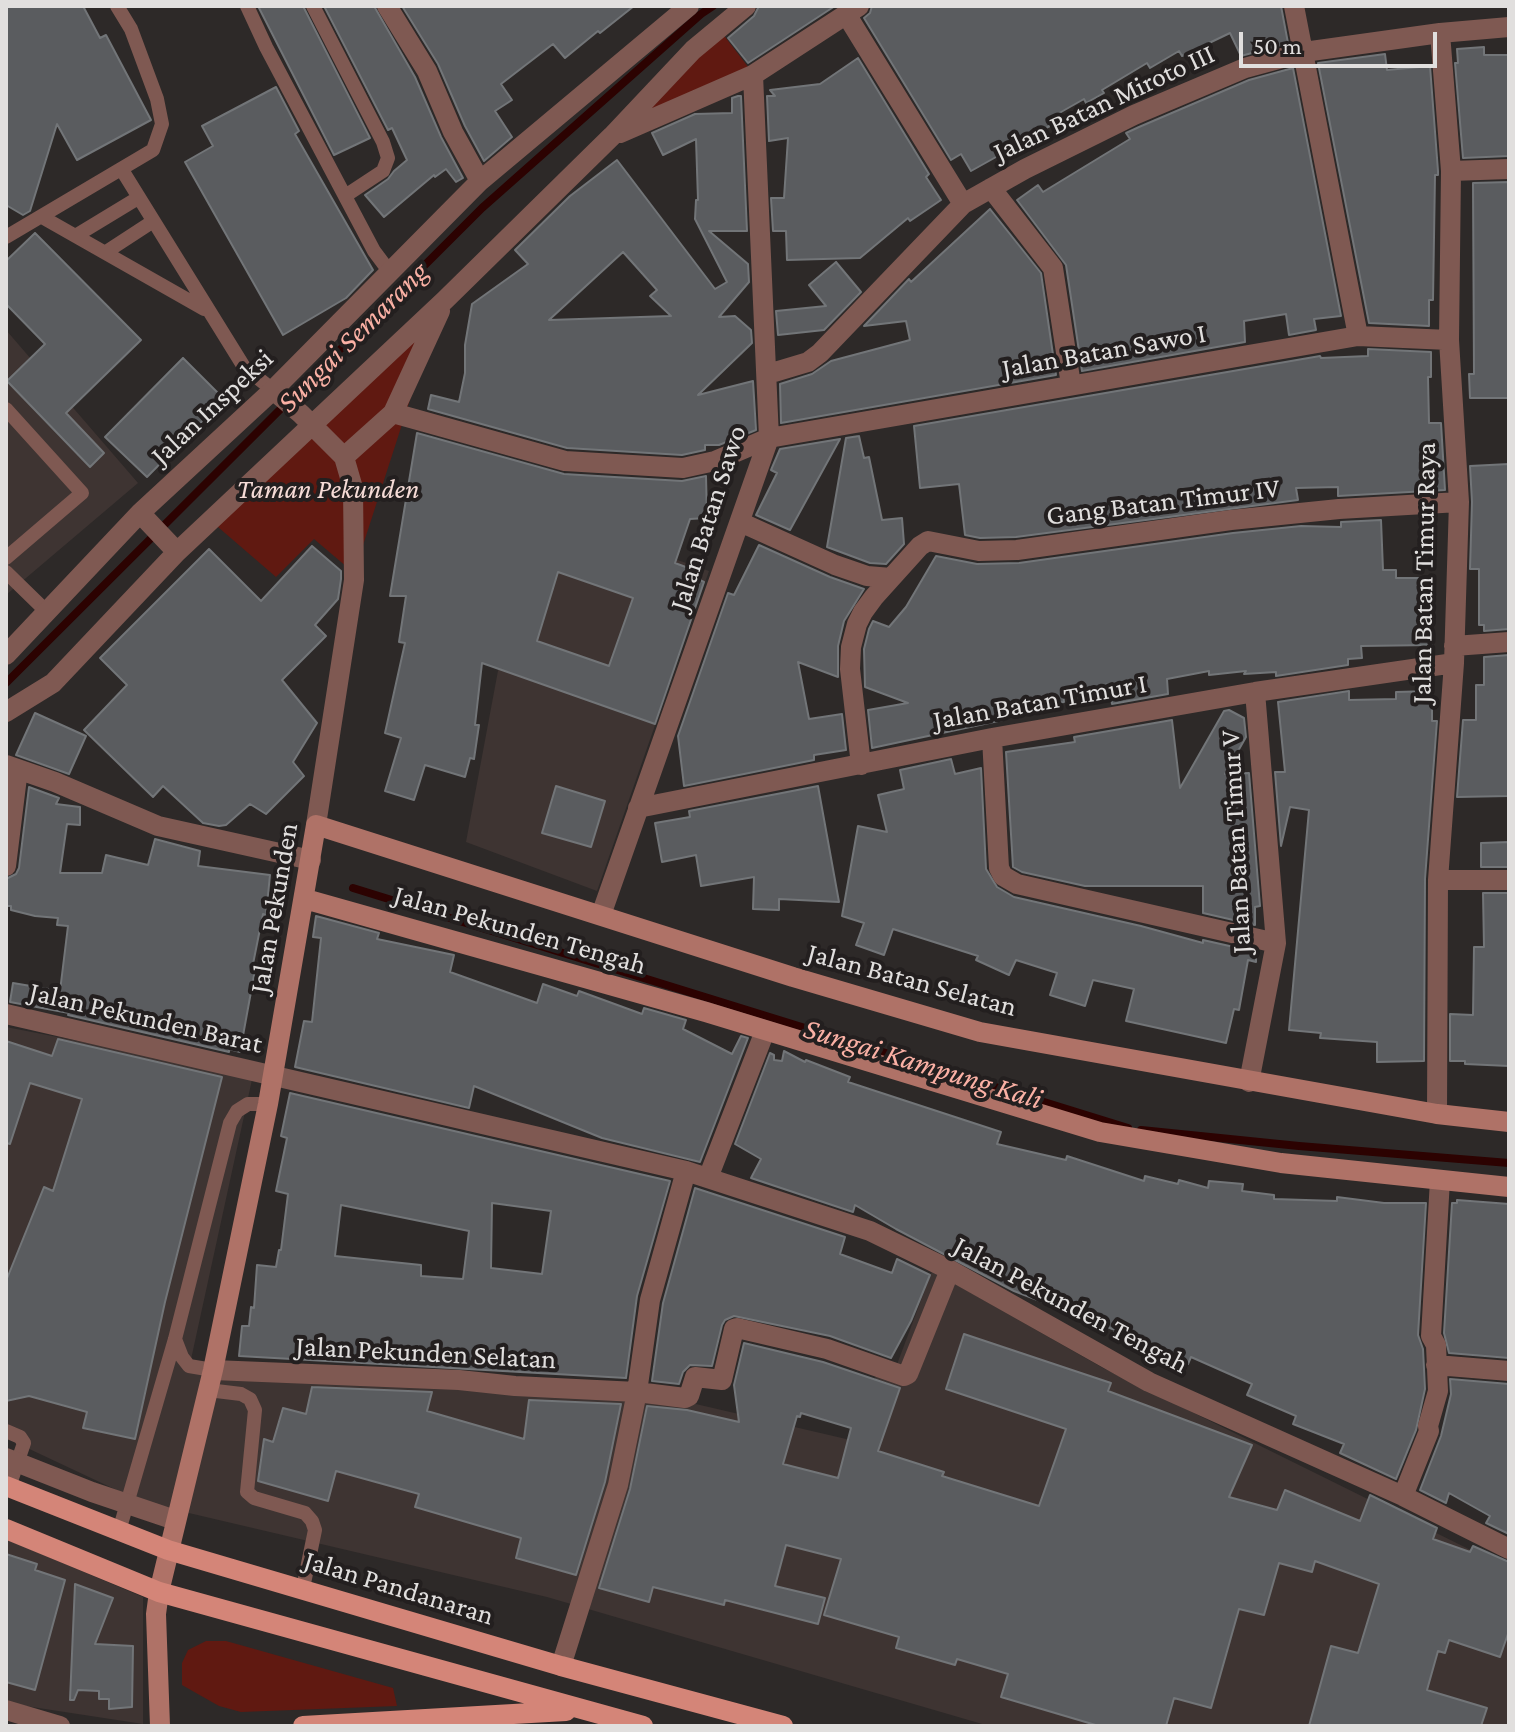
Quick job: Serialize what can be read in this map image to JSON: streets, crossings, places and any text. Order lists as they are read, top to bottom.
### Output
{
  "streets": {
    "main road": [
      "Jalan Pekunden",
      "Jalan Pekunden Tengah",
      "Jalan Batan Selatan",
      "Jalan Pandanaran"
    ],
    "street": [
      "Jalan Batan Miroto III",
      "Jalan Batan Sawo I",
      "Jalan Inspeksi",
      "Gang Batan Timur IV",
      "Jalan Batan Sawo",
      "Jalan Batan Timur Raya",
      "Jalan Batan Timur I",
      "Jalan Batan Timur V",
      "Jalan Pekunden Barat",
      "Jalan Pekunden Selatan"
    ]
  },
  "crossings": [
    ["Jalan Batan Miroto III", "Jalan Batan Sawo"],
    ["Jalan Batan Miroto III", "Jalan Batan Timur Raya"],
    ["Jalan Batan Sawo I", "Jalan Batan Sawo"],
    ["Jalan Batan Sawo I", "Jalan Batan Timur Raya"],
    ["Gang Batan Timur IV", "Jalan Batan Timur Raya"],
    ["Gang Batan Timur IV", "Jalan Batan Timur I"],
    ["Jalan Batan Sawo", "Jalan Batan Timur I"],
    ["Jalan Batan Sawo", "Jalan Batan Selatan"],
    ["Jalan Batan Timur Raya", "Jalan Batan Timur I"],
    ["Jalan Batan Timur Raya", "Jalan Batan Selatan"],
    ["Jalan Batan Timur I", "Jalan Batan Timur V"],
    ["Jalan Batan Timur V", "Jalan Batan Selatan"],
    ["Jalan Pekunden", "Jalan Pekunden Tengah"],
    ["Jalan Pekunden", "Jalan Batan Selatan"],
    ["Jalan Pekunden", "Jalan Pekunden Barat"],
    ["Jalan Pekunden", "Jalan Pekunden Selatan"],
    ["Jalan Pekunden", "Jalan Pandanaran"],
    ["Jalan Pekunden Tengah", "Jalan Pekunden Barat"],
    ["Jalan Pekunden Tengah", "Jalan Pekunden Selatan"]
  ],
  "water": ["Sungai Semarang", "Sungai Kampung Kali"],
  "parks": ["Taman Pekunden"],
  "scale_bar": "50 m"
}
